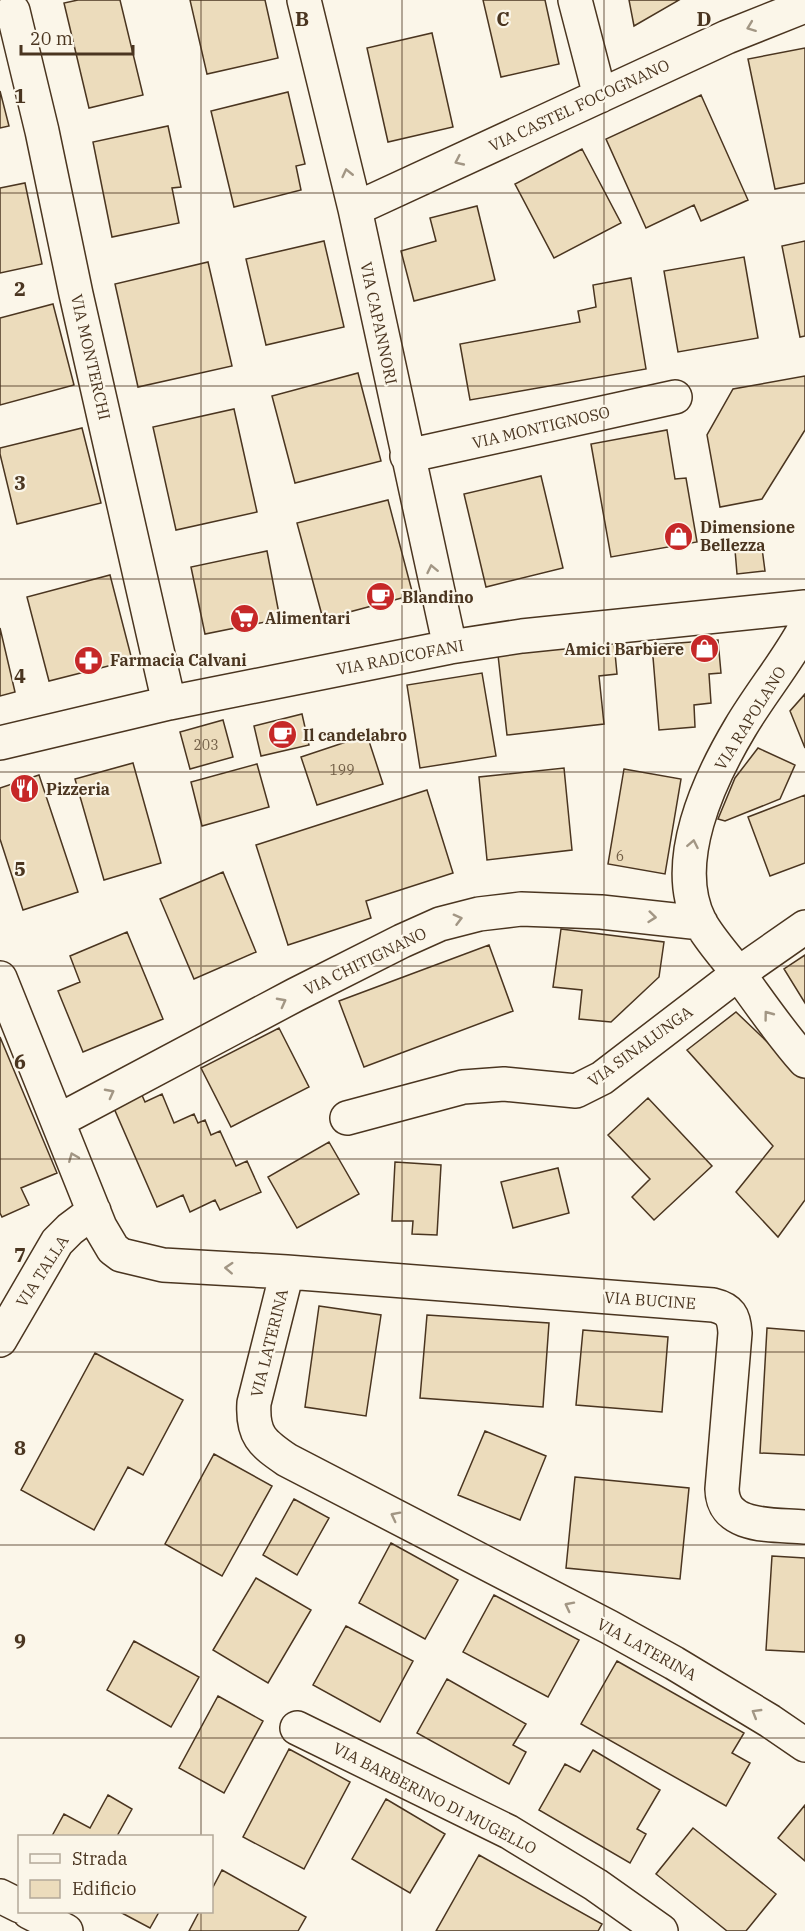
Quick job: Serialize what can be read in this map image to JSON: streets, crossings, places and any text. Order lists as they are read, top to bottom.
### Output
{
  "streets": {
    "street": [
      "VIA CASTEL FOCOGNANO",
      "VIA CAPANNORI",
      "VIA MONTERCHI",
      "VIA MONTIGNOSO",
      "VIA RADICOFANI",
      "VIA RAPOLANO",
      "VIA CHITIGNANO",
      "VIA SINALUNGA",
      "VIA TALLA",
      "VIA BUCINE",
      "VIA LATERINA",
      "VIA BARBERINO DI MUGELLO"
    ]
  },
  "crossings": [
    ["VIA CASTEL FOCOGNANO", "VIA CAPANNORI"],
    ["VIA CAPANNORI", "VIA MONTIGNOSO"],
    ["VIA CAPANNORI", "VIA RADICOFANI"],
    ["VIA MONTERCHI", "VIA RADICOFANI"],
    ["VIA RAPOLANO", "VIA CHITIGNANO"],
    ["VIA RAPOLANO", "VIA SINALUNGA"],
    ["VIA CHITIGNANO", "VIA LATERINA"],
    ["VIA TALLA", "VIA LATERINA"],
    ["VIA BUCINE", "VIA LATERINA"]
  ],
  "one_way": [
    "VIA CASTEL FOCOGNANO",
    "VIA CAPANNORI",
    "VIA RAPOLANO",
    "VIA CHITIGNANO",
    "VIA LATERINA"
  ],
  "places": {
    "shop": ["Dimensione Bellezza", "Amici Barbiere"],
    "cafe": ["Blandino", "Il candelabro"],
    "supermarket": ["Alimentari"],
    "pharmacy": ["Farmacia Calvani"],
    "restaurant": ["Pizzeria"]
  },
  "house_numbers": ["203", "199", "6"],
  "legend": ["Strada", "Edificio"],
  "scale_bar": "20 m",
  "grid": {
    "columns": ["B", "C", "D"],
    "rows": [
      "1",
      "2",
      "3",
      "4",
      "5",
      "6",
      "7",
      "8",
      "9"
    ]
  }
}
